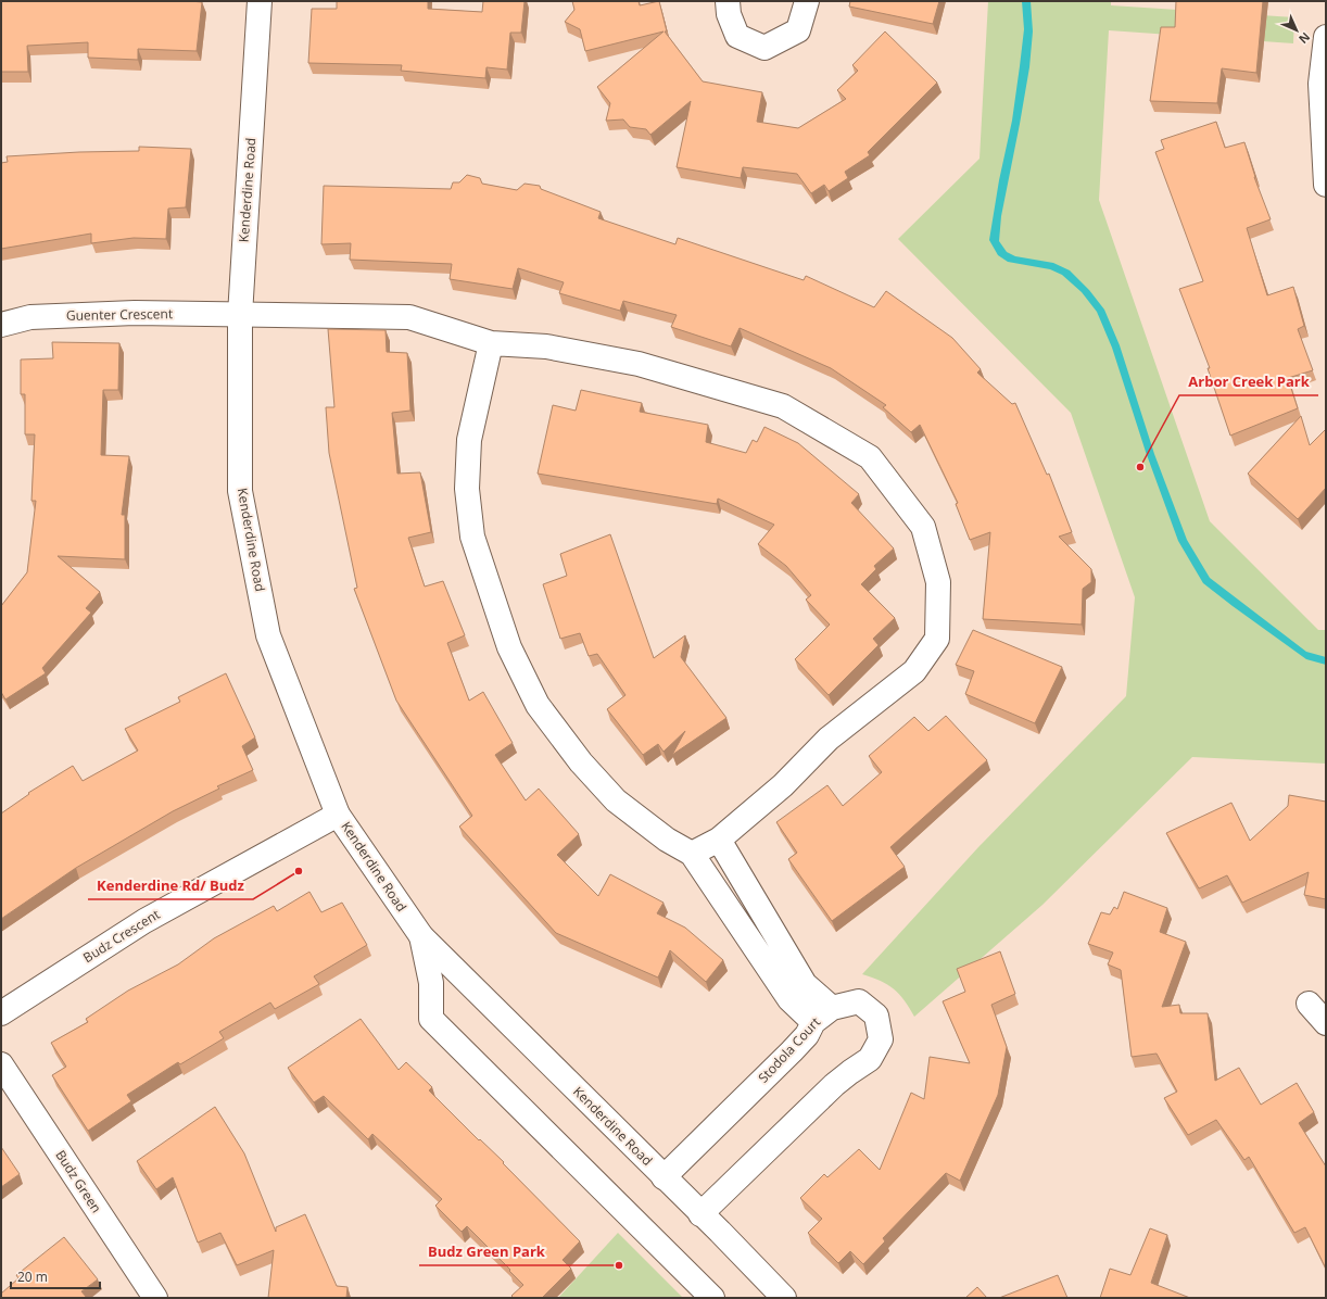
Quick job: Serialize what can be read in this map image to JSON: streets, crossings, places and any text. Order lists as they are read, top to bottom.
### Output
{
  "streets": {
    "street": [
      "Kenderdine Road",
      "Guenter Crescent",
      "Budz Crescent",
      "Stodola Court",
      "Budz Green"
    ]
  },
  "crossings": [
    ["Kenderdine Road", "Guenter Crescent"],
    ["Kenderdine Road", "Budz Crescent"],
    ["Kenderdine Road", "Stodola Court"]
  ],
  "places": ["Arbor Creek Park", "Kenderdine Rd/ Budz", "Budz Green Park"],
  "scale_bar": "20 m",
  "north": "bottom right"
}
